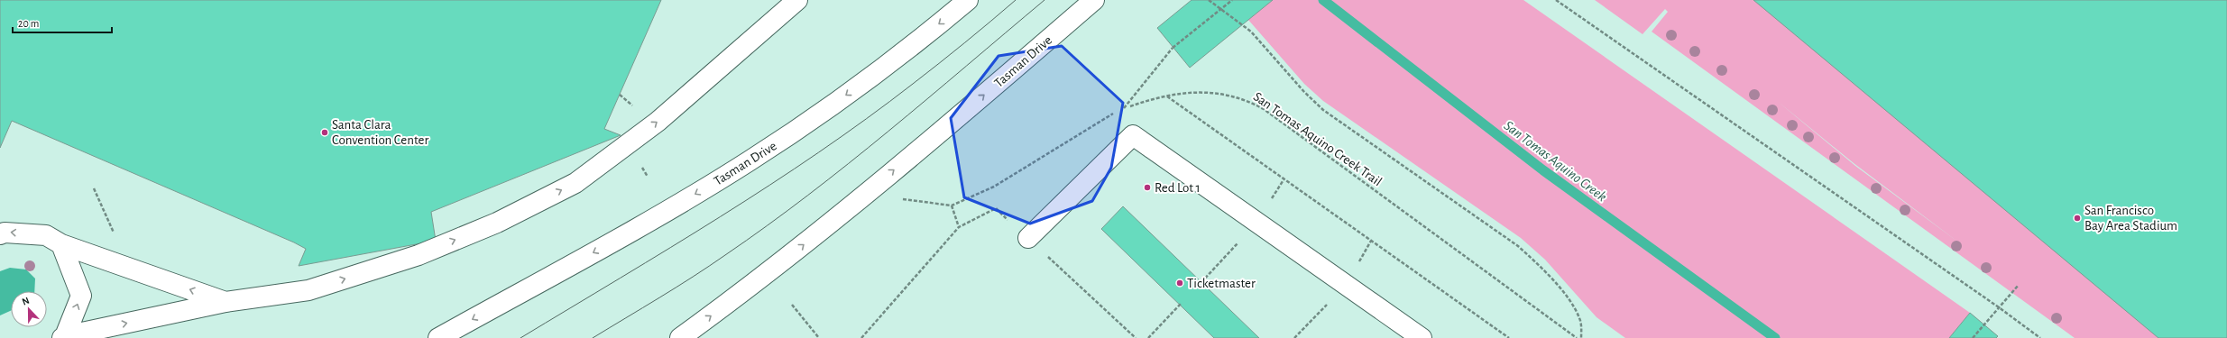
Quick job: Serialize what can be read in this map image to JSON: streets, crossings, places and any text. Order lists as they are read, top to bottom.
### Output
{
  "streets": {
    "main road": ["Tasman Drive"],
    "path": ["San Tomas Aquino Creek Trail"]
  },
  "water": ["San Tomas Aquino Creek"],
  "places": [
    "Santa Clara Convention Center",
    "Red Lot 1",
    "San Francisco Bay Area Stadium",
    "Ticketmaster"
  ],
  "scale_bar": "20 m",
  "north": "top"
}
